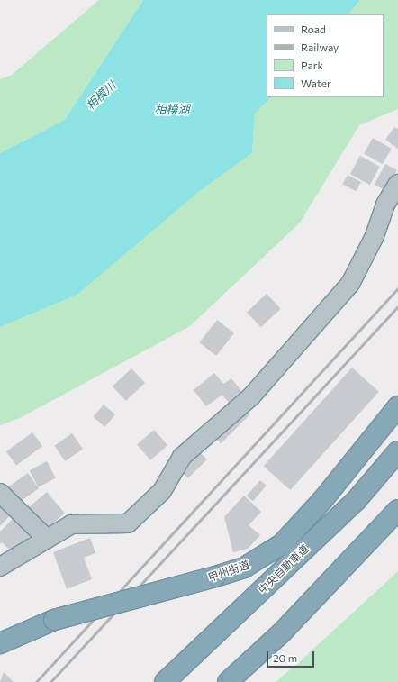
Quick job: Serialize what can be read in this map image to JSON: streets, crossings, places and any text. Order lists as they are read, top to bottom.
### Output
{
  "streets": {
    "highway": ["中央自動車道", "甲州街道"]
  },
  "water": ["相模川", "相模湖"],
  "legend": [
    "Road",
    "Railway",
    "Park",
    "Water"
  ],
  "scale_bar": "20 m"
}
